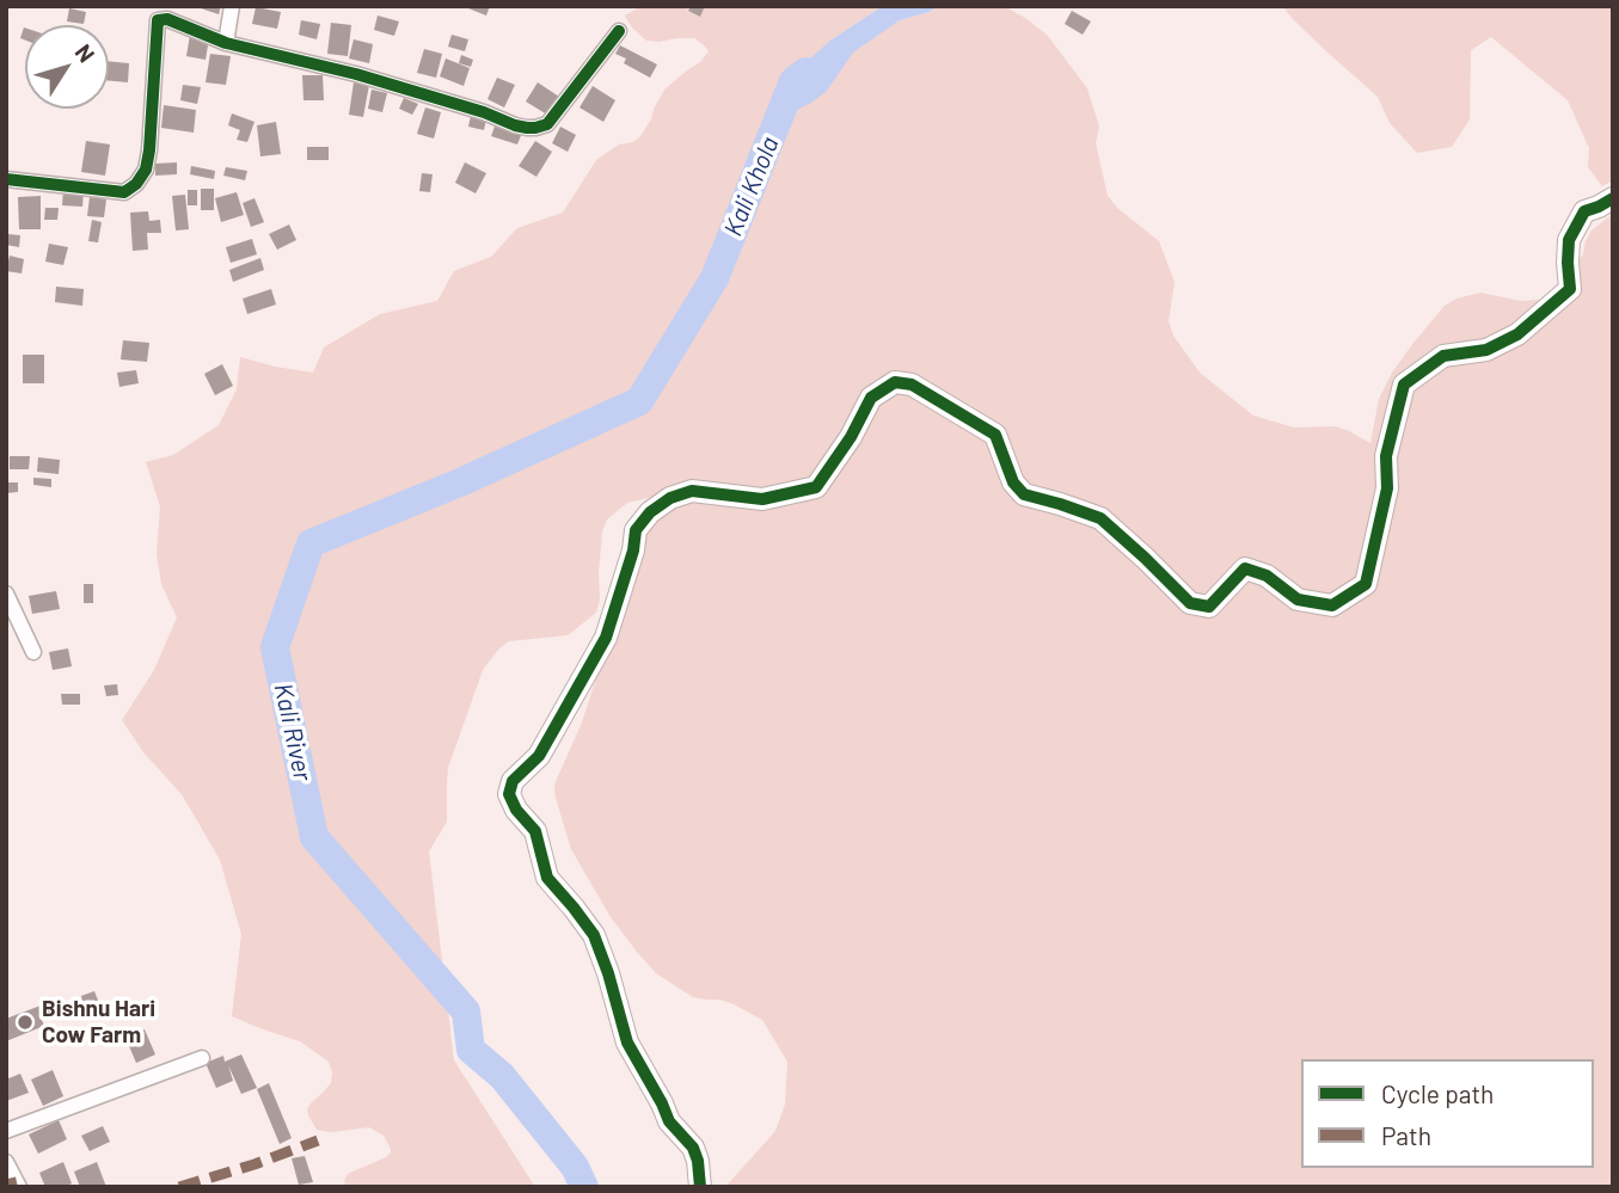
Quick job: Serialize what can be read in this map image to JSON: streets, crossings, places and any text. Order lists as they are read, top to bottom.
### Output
{
  "water": ["Kali Khola", "Kali River"],
  "places": ["Bishnu Hari Cow Farm"],
  "legend": ["Cycle path", "Path"],
  "north": "top right"
}
